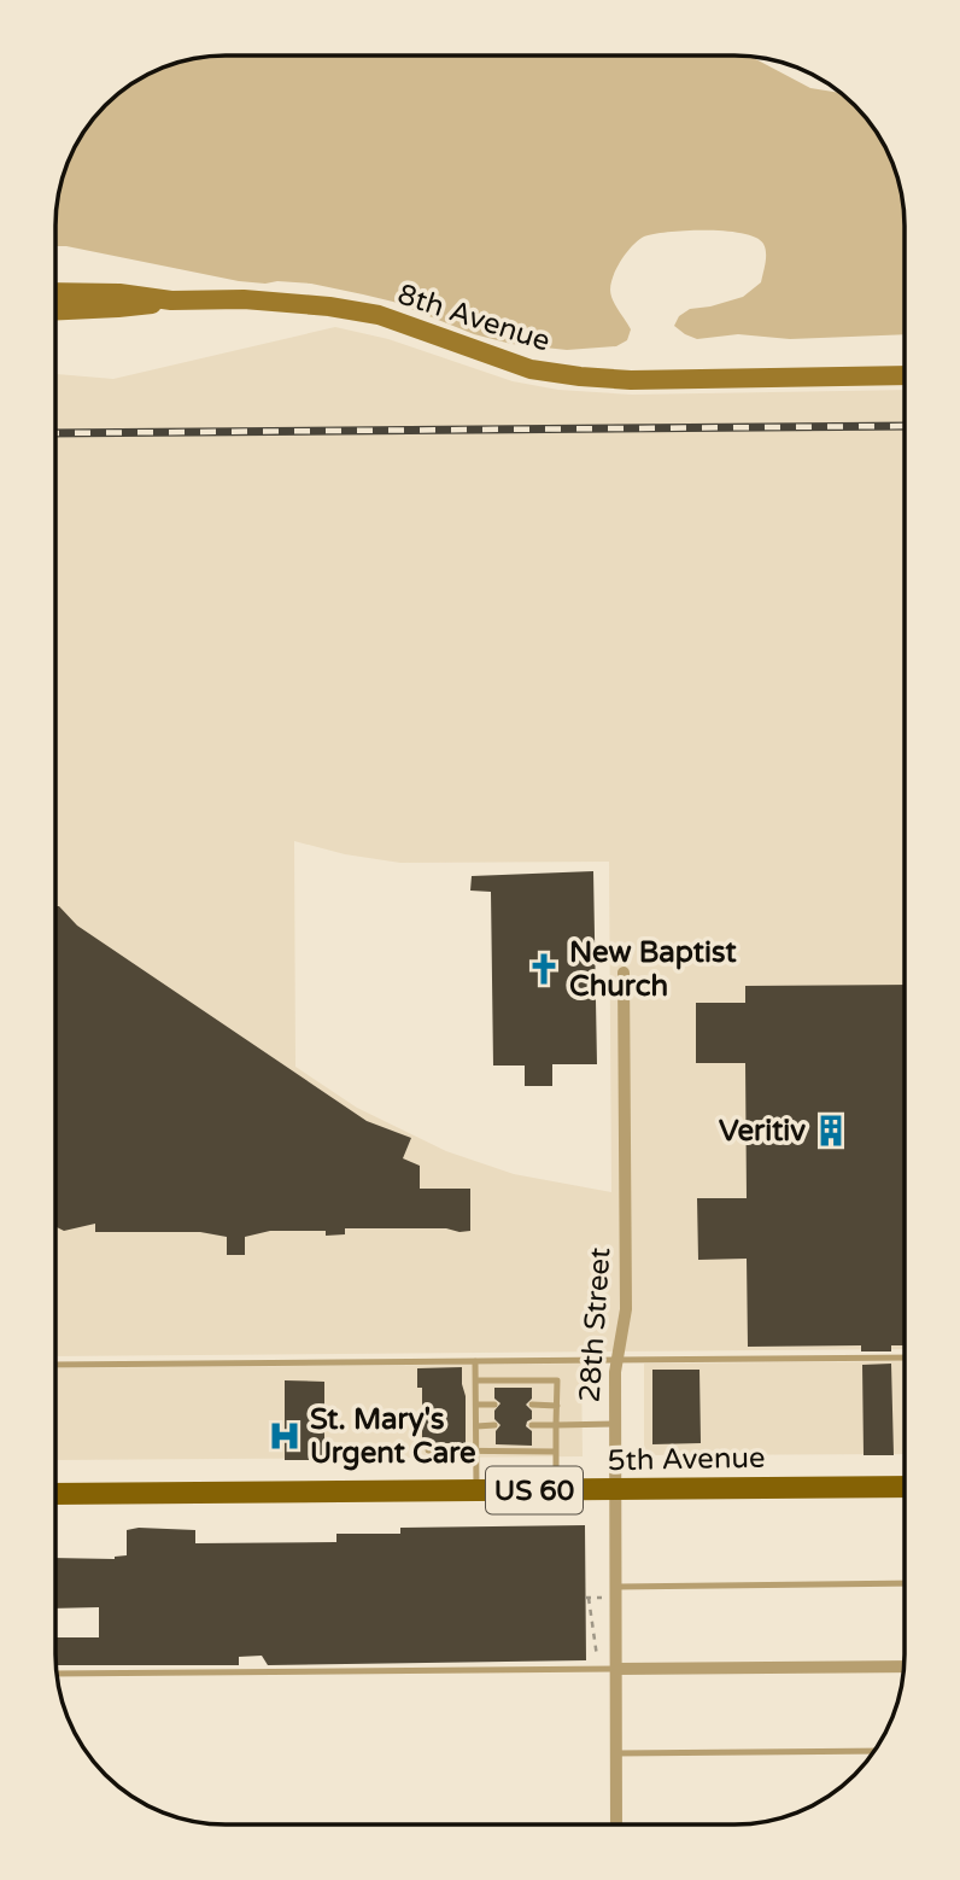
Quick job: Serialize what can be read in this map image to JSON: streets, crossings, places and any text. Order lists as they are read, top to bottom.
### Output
{
  "streets": {
    "main road": ["8th Avenue", "5th Avenue", "US 60"],
    "street": ["28th Street"]
  },
  "crossings": [
    ["28th Street", "5th Avenue"]
  ],
  "places": {
    "church": ["New Baptist Church"],
    "building": ["Veritiv"],
    "hospital": ["St. Mary's Urgent Care"]
  }
}
